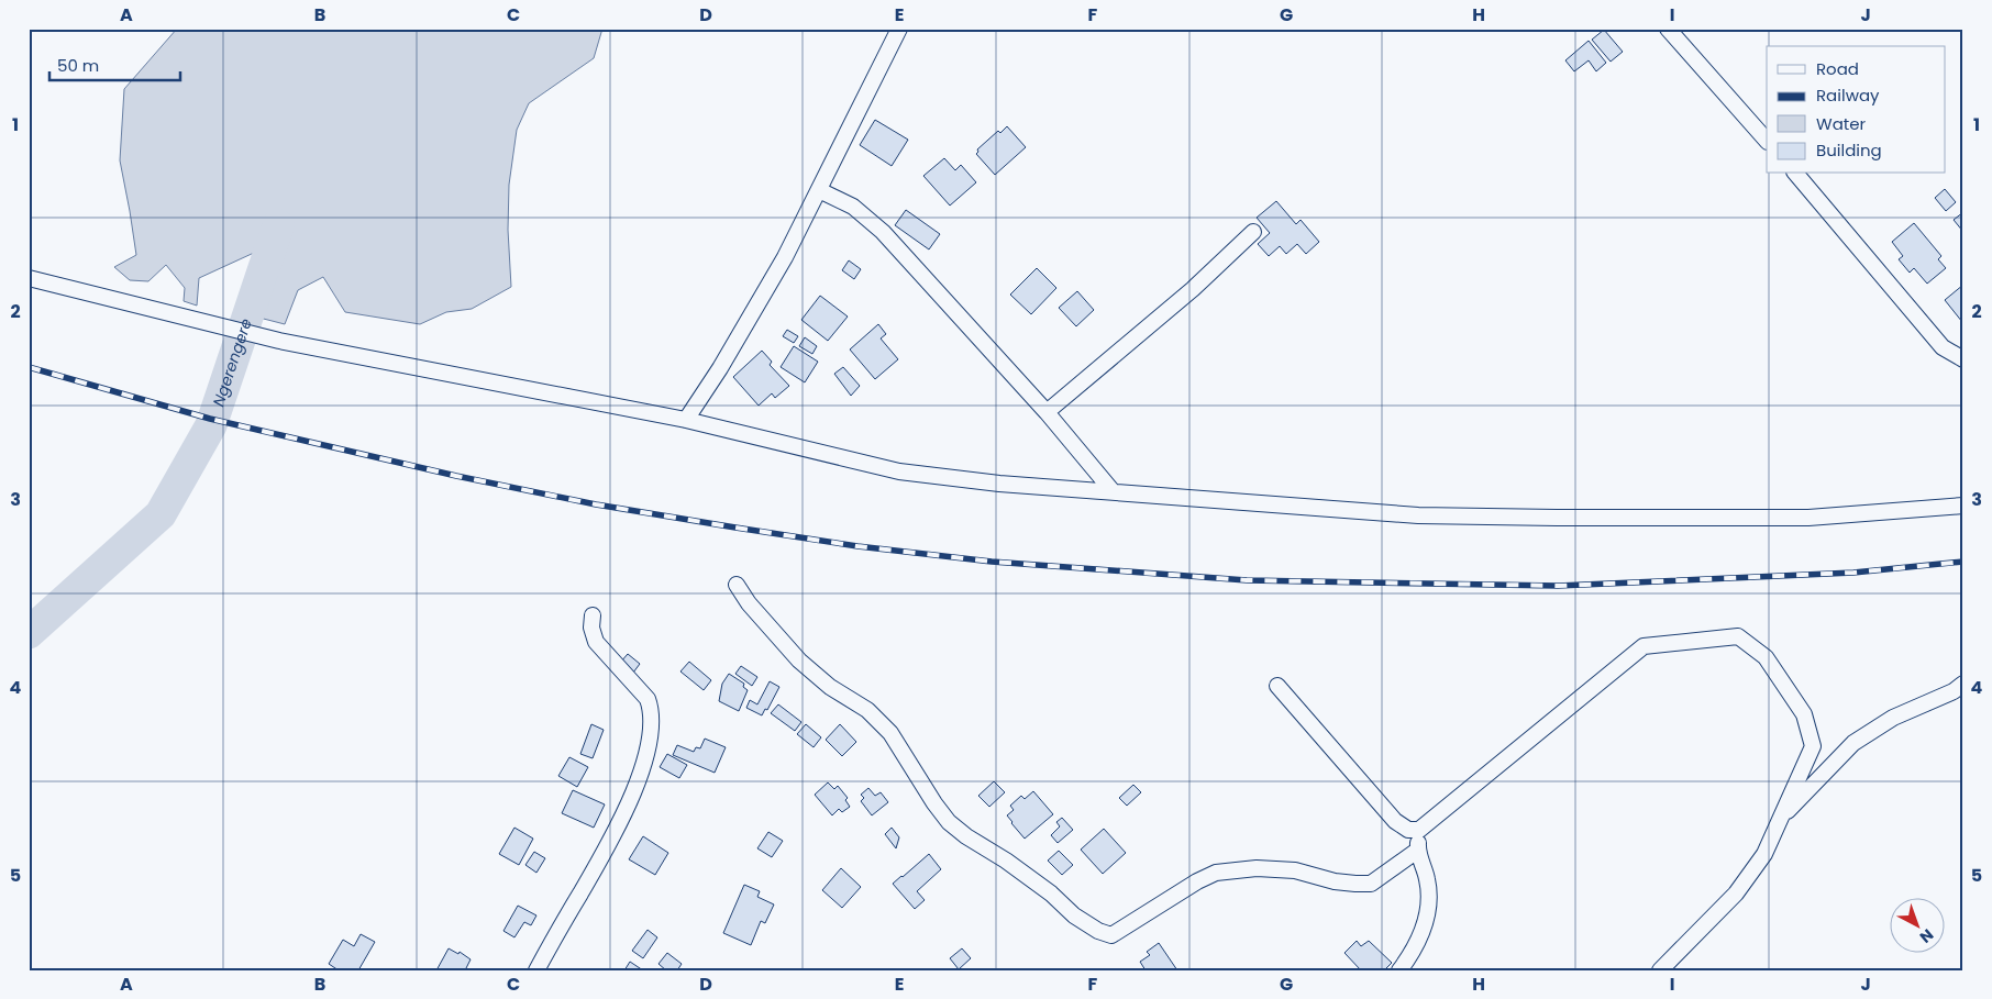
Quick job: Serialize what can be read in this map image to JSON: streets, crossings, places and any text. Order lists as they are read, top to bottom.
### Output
{
  "water": ["Ngerengere"],
  "legend": [
    "Road",
    "Railway",
    "Water",
    "Building"
  ],
  "scale_bar": "50 m",
  "north": "bottom right",
  "grid": {
    "columns": [
      "A",
      "B",
      "C",
      "D",
      "E",
      "F",
      "G",
      "H",
      "I",
      "J"
    ],
    "rows": [
      "1",
      "2",
      "3",
      "4",
      "5"
    ]
  }
}
